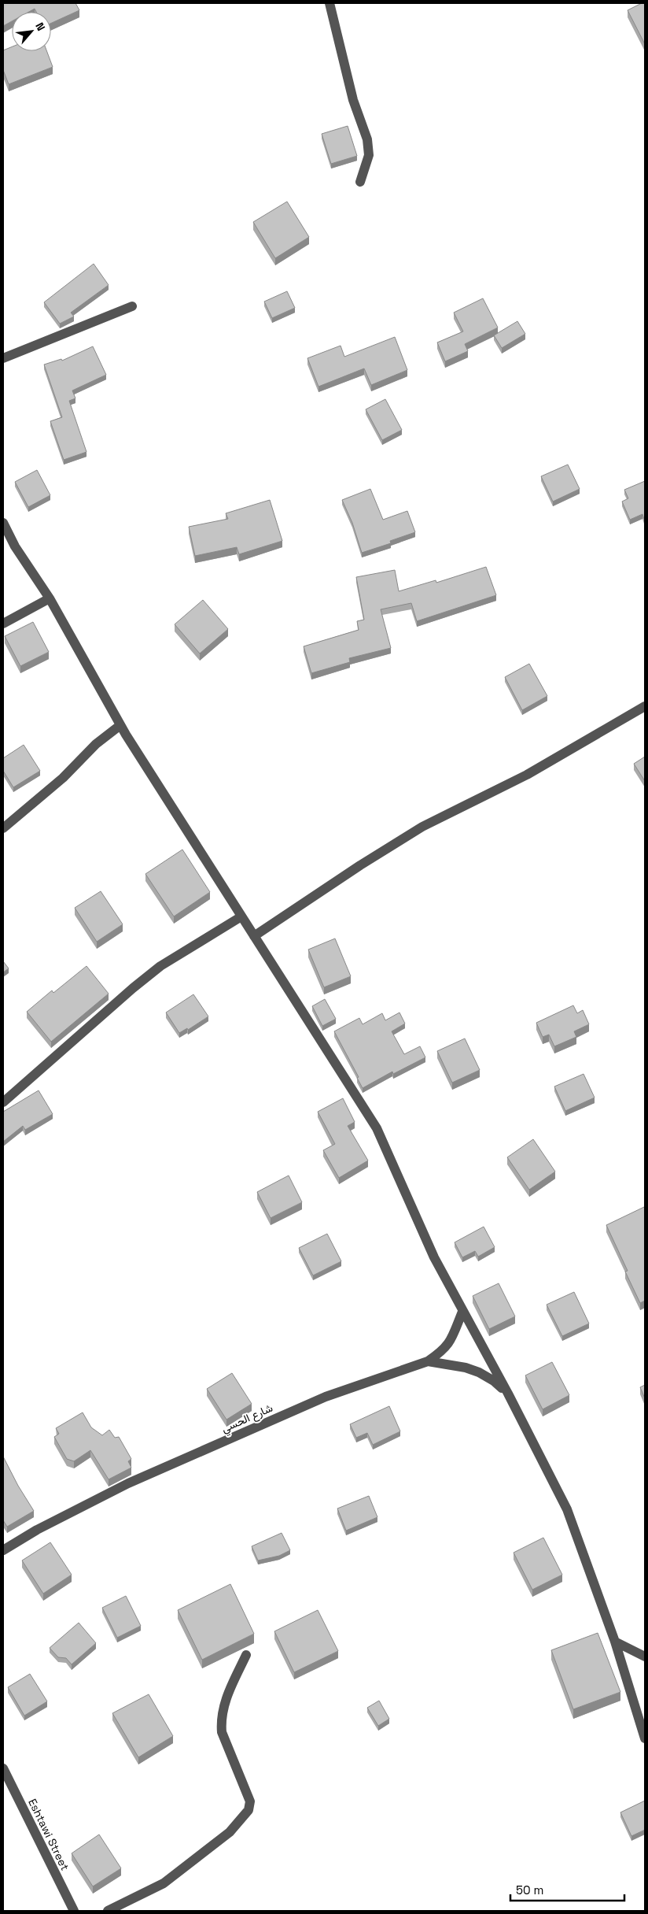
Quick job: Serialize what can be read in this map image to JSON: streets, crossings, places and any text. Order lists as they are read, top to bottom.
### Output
{
  "streets": {
    "street": ["شارع الحسي", "Eshtawi Street"]
  },
  "scale_bar": "50 m",
  "north": "top right"
}
